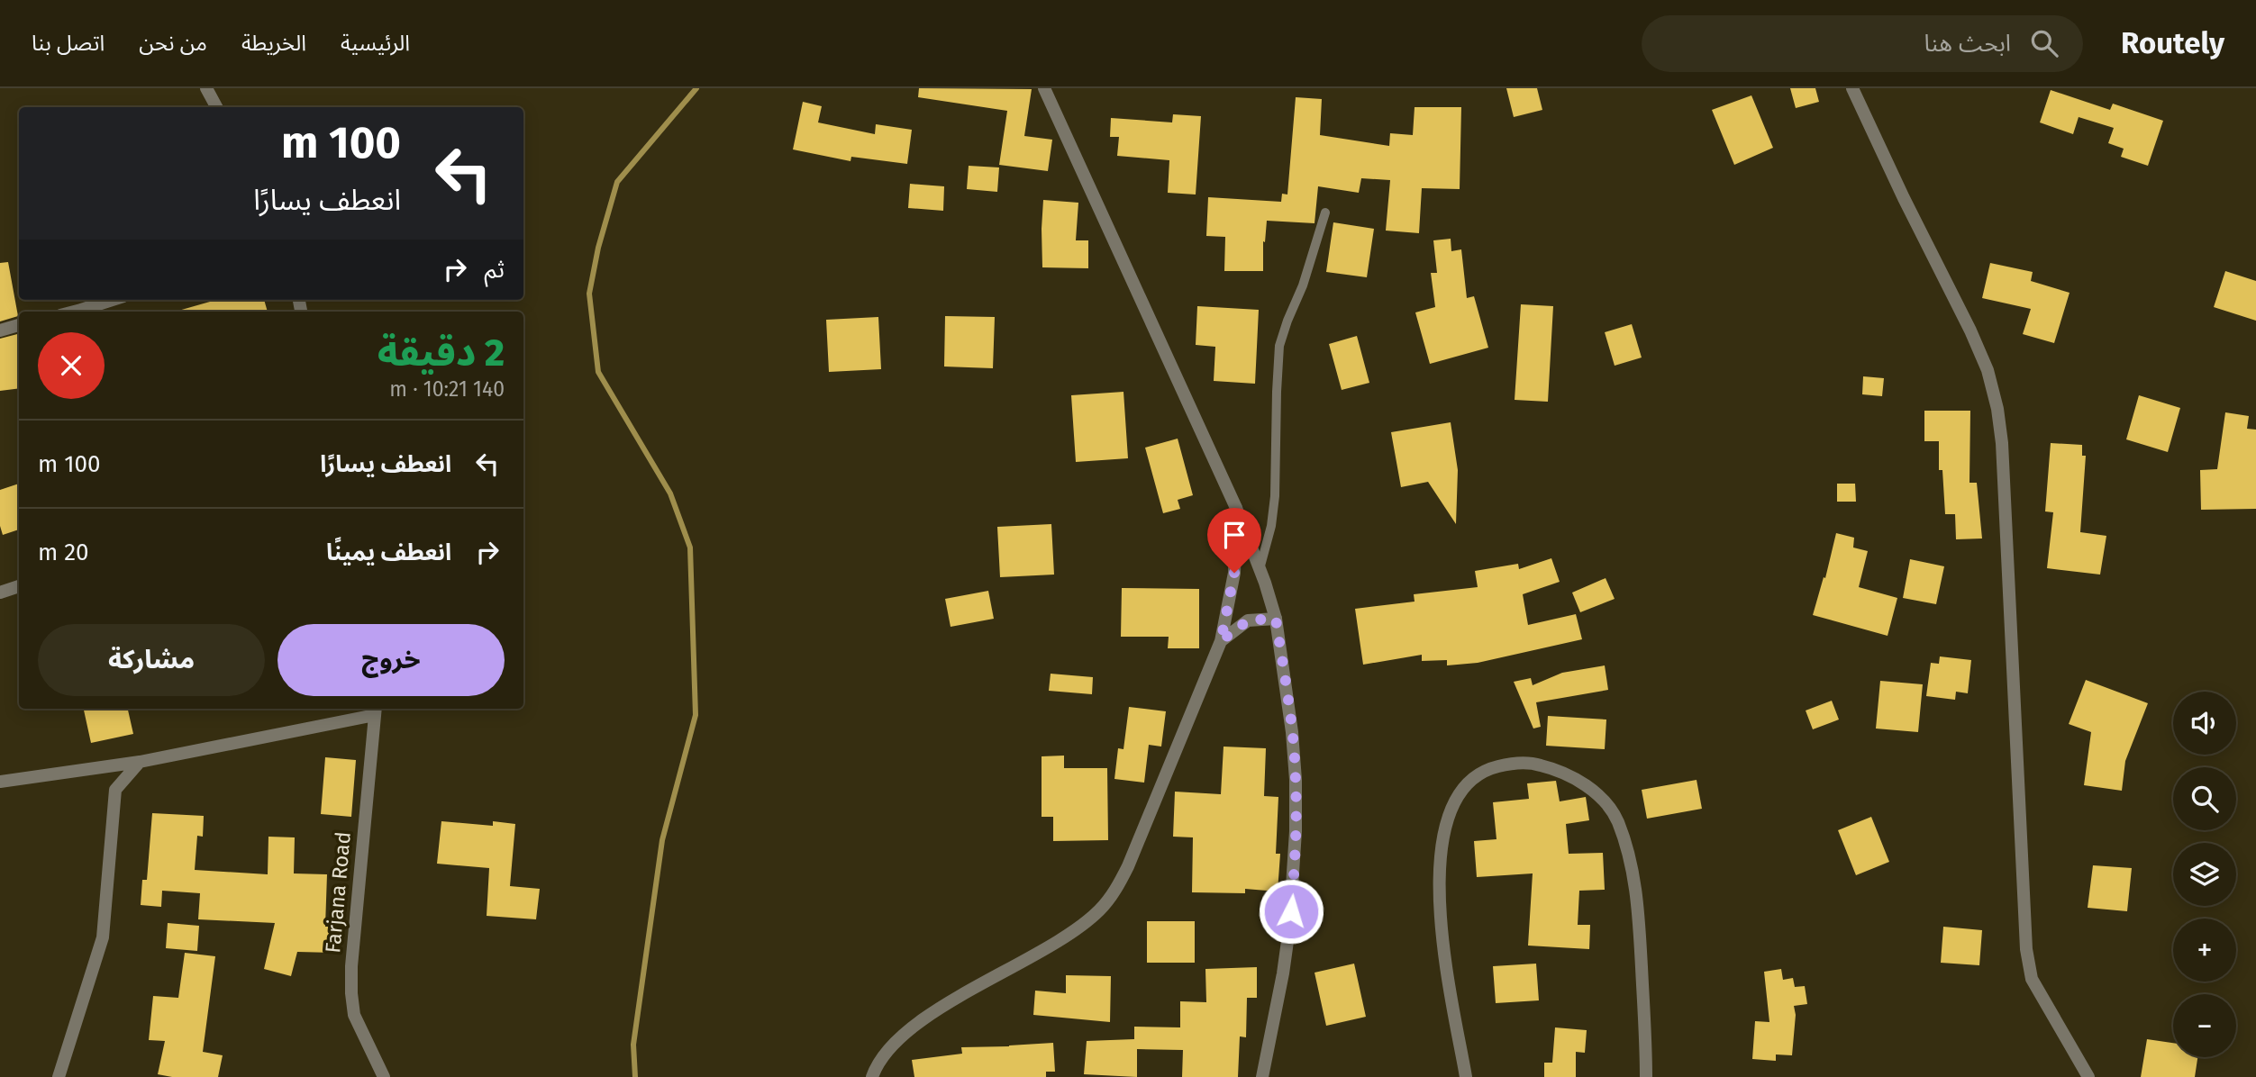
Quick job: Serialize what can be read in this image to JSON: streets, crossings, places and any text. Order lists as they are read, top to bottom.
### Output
{
  "streets": {
    "street": ["Farjana Road"]
  },
  "page": {
    "header": "Routely",
    "search": "ابحث هنا",
    "nav": [
      "الرئيسية",
      "الخريطة",
      "من نحن",
      "اتصل بنا"
    ],
    "turn": ["100 m", "انعطف يسارًا"],
    "then": "ثم",
    "heading": ["2 دقيقة", "140 m · 10:21"],
    "list": [
      {
        "name": "انعطف يسارًا",
        "value": "100 m"
      },
      {
        "name": "انعطف يمينًا",
        "value": "20 m"
      }
    ],
    "buttons": ["خروج", "مشاركة"],
    "map_buttons": ["+", "−"]
  }
}
